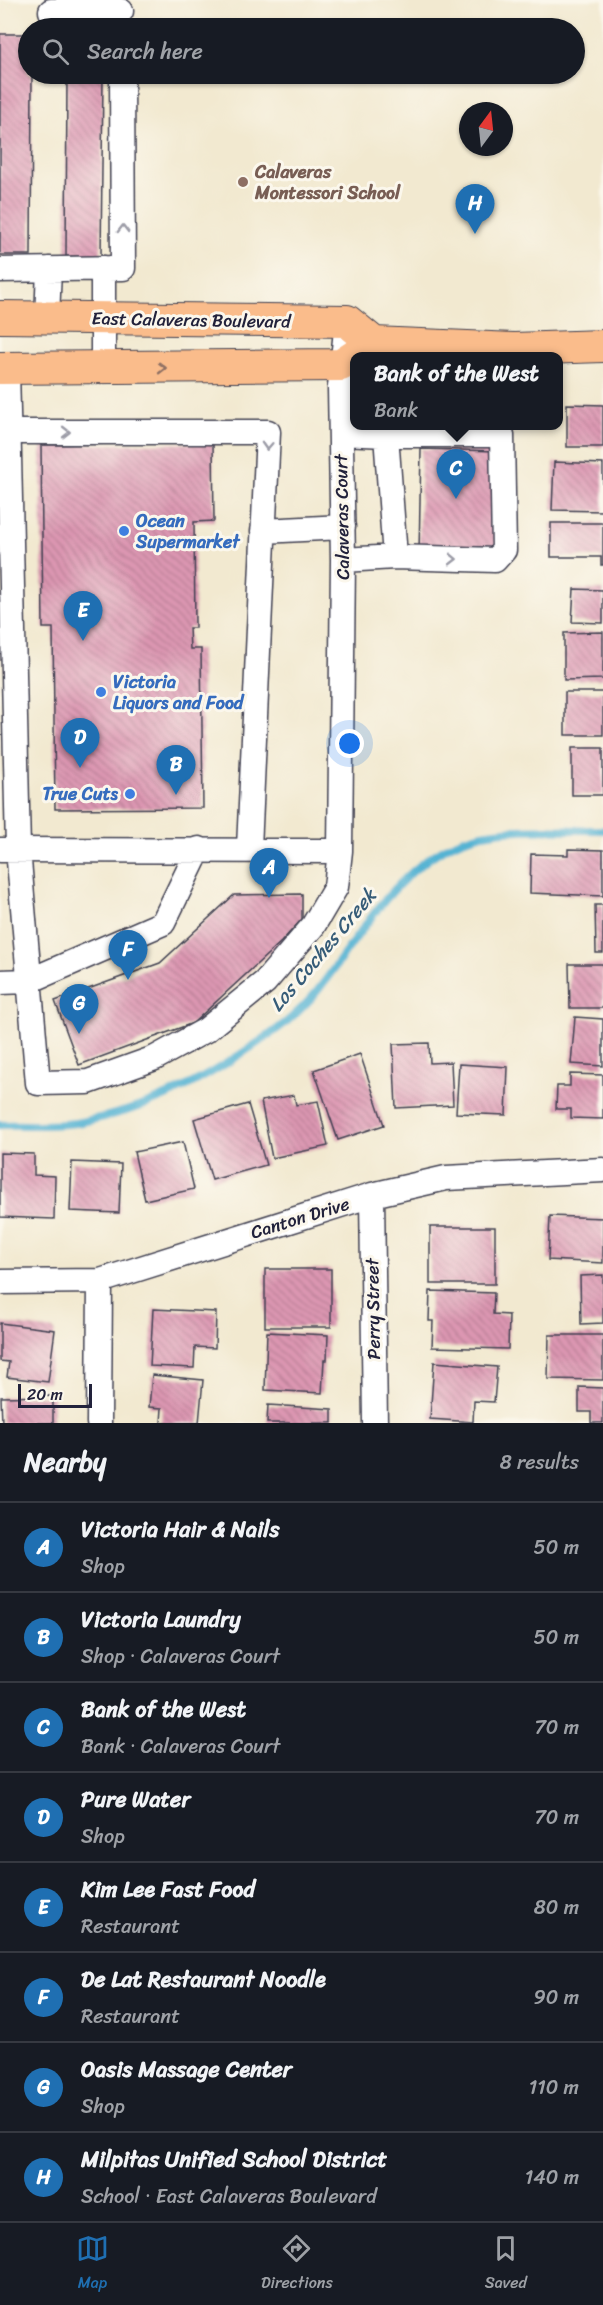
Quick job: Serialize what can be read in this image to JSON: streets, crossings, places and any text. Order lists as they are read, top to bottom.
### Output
{
  "streets": {
    "main road": ["East Calaveras Boulevard"],
    "street": ["Calaveras Court", "Canton Drive", "Perry Street"]
  },
  "crossings": [
    ["East Calaveras Boulevard", "Calaveras Court"],
    ["Canton Drive", "Perry Street"]
  ],
  "water": ["Los Coches Creek"],
  "places": [
    "Calaveras Montessori School",
    "Ocean Supermarket",
    "Victoria Liquors and Food",
    "True Cuts"
  ],
  "scale_bar": "20 m",
  "north": "top",
  "page": {
    "search": "Search here",
    "pins": [
      "H",
      "C",
      "E",
      "D",
      "B",
      "A",
      "F",
      "G"
    ],
    "popup": ["Bank of the West", "Bank"],
    "scale": "20 m",
    "heading": ["Nearby", "8 results"],
    "list": [
      {
        "mark": "A",
        "name": "Victoria Hair & Nails",
        "note": "Shop",
        "value": "50 m"
      },
      {
        "mark": "B",
        "name": "Victoria Laundry",
        "note": "Shop · Calaveras Court",
        "value": "50 m"
      },
      {
        "mark": "C",
        "name": "Bank of the West",
        "note": "Bank · Calaveras Court",
        "value": "70 m"
      },
      {
        "mark": "D",
        "name": "Pure Water",
        "note": "Shop",
        "value": "70 m"
      },
      {
        "mark": "E",
        "name": "Kim Lee Fast Food",
        "note": "Restaurant",
        "value": "80 m"
      },
      {
        "mark": "F",
        "name": "De Lat Restaurant Noodle",
        "note": "Restaurant",
        "value": "90 m"
      },
      {
        "mark": "G",
        "name": "Oasis Massage Center",
        "note": "Shop",
        "value": "110 m"
      },
      {
        "mark": "H",
        "name": "Milpitas Unified School District",
        "note": "School · East Calaveras Boulevard",
        "value": "140 m"
      }
    ],
    "nav": ["Map", "Directions", "Saved"]
  }
}
